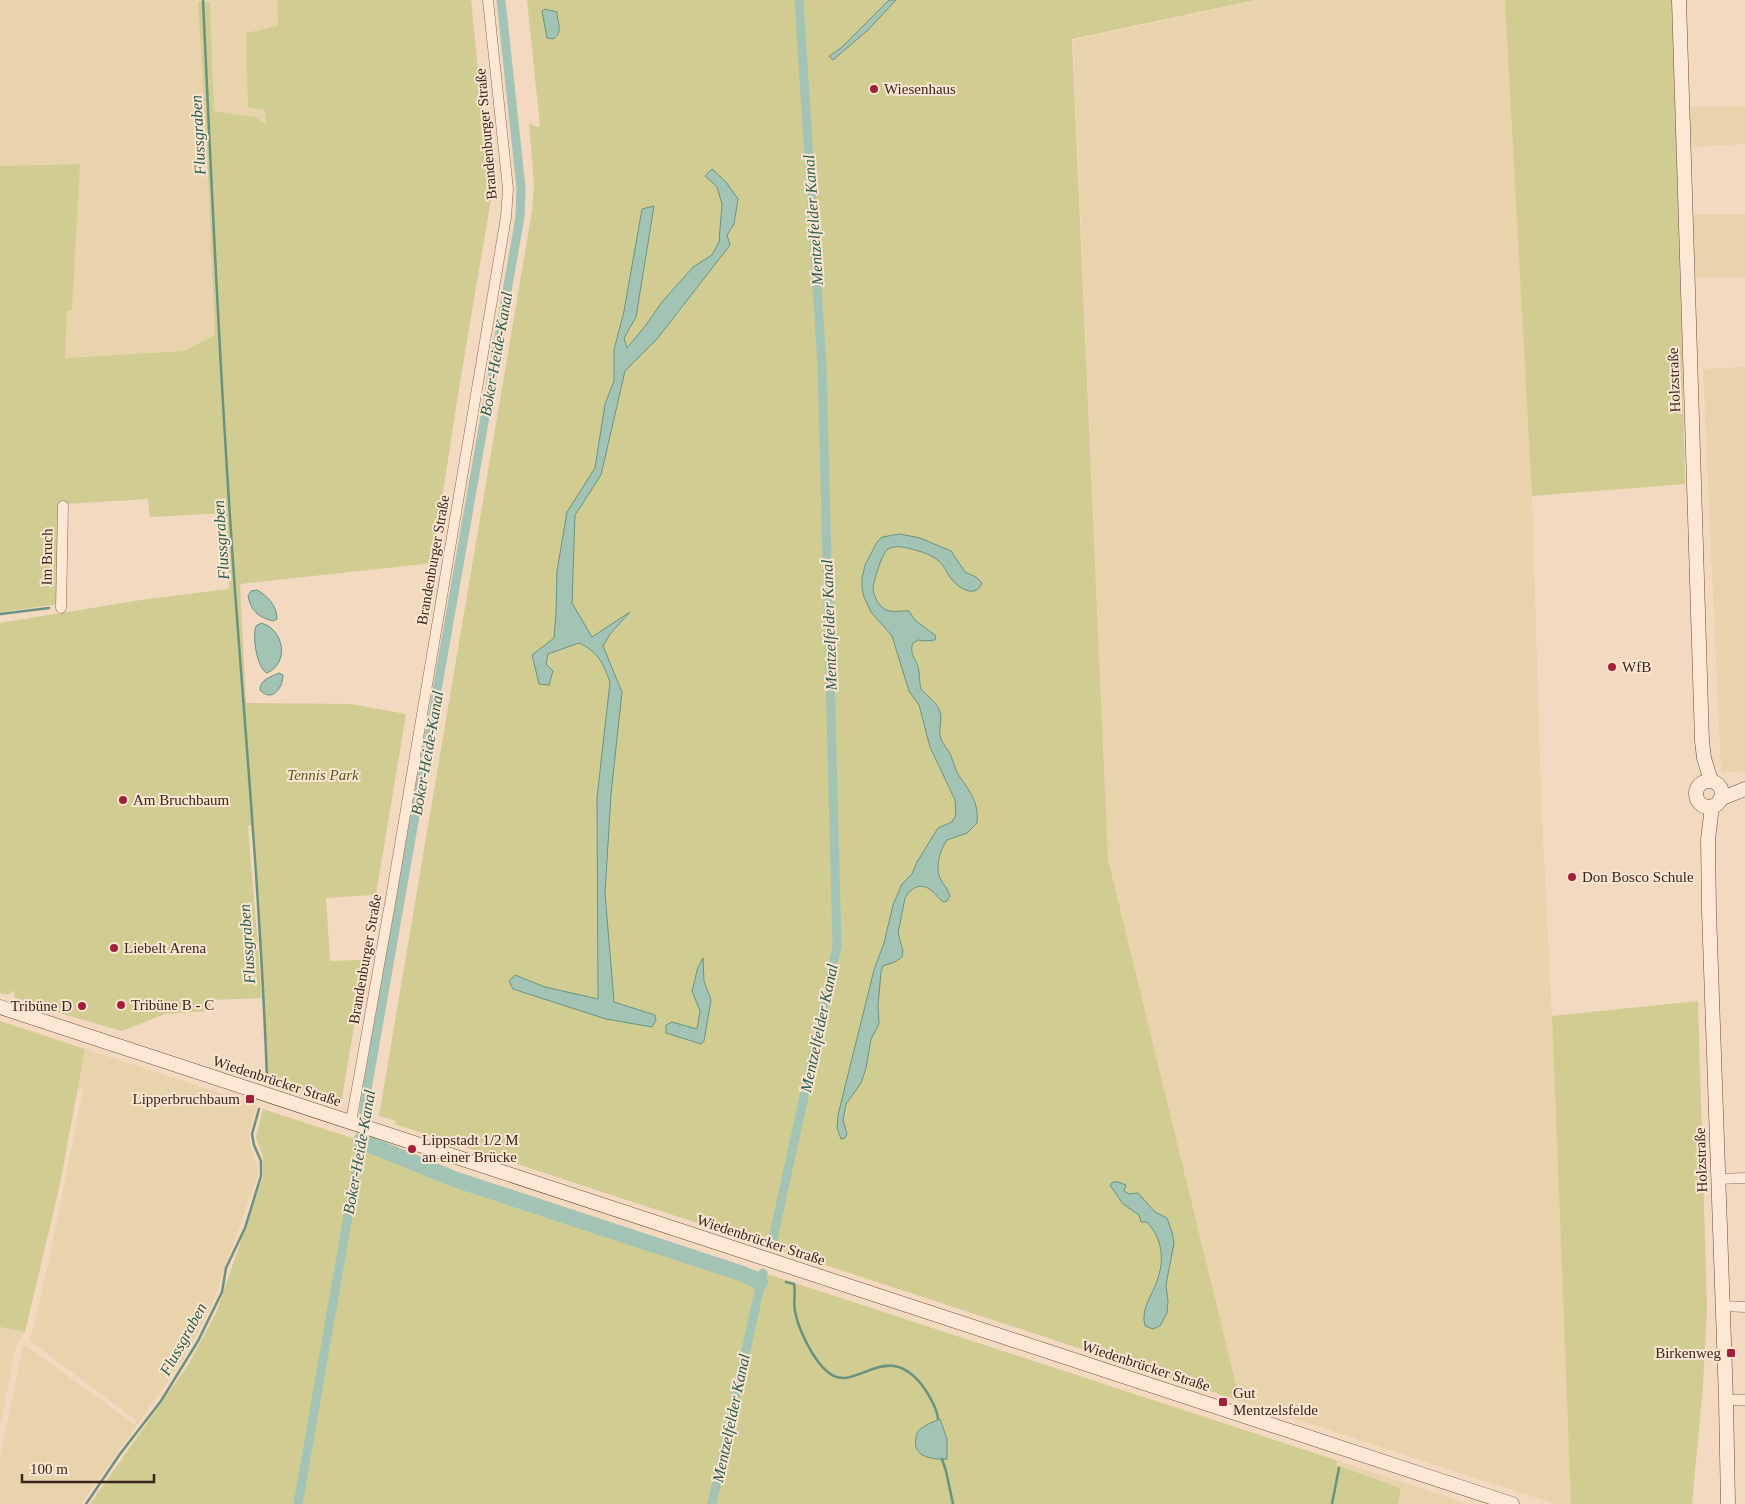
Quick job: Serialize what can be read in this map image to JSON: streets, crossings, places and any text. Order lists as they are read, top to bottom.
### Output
{
  "streets": {
    "street": [
      "Brandenburger Straße",
      "Holzstraße",
      "Im Bruch",
      "Wiedenbrücker Straße"
    ]
  },
  "crossings": [
    ["Brandenburger Straße", "Wiedenbrücker Straße"]
  ],
  "water": ["Flussgraben", "Mentzelfelder Kanal", "Boker-Heide-Kanal"],
  "parks": ["Tennis Park"],
  "places": {
    "other": [
      "Wiesenhaus",
      "WfB",
      "Am Bruchbaum",
      "Don Bosco Schule",
      "Liebelt Arena",
      "Tribüne B - C",
      "Tribüne D",
      "Lippstadt 1/2 M an einer Brücke"
    ],
    "transit": ["Lipperbruchbaum", "Birkenweg", "Gut Mentzelsfelde"]
  },
  "scale_bar": "100 m"
}
